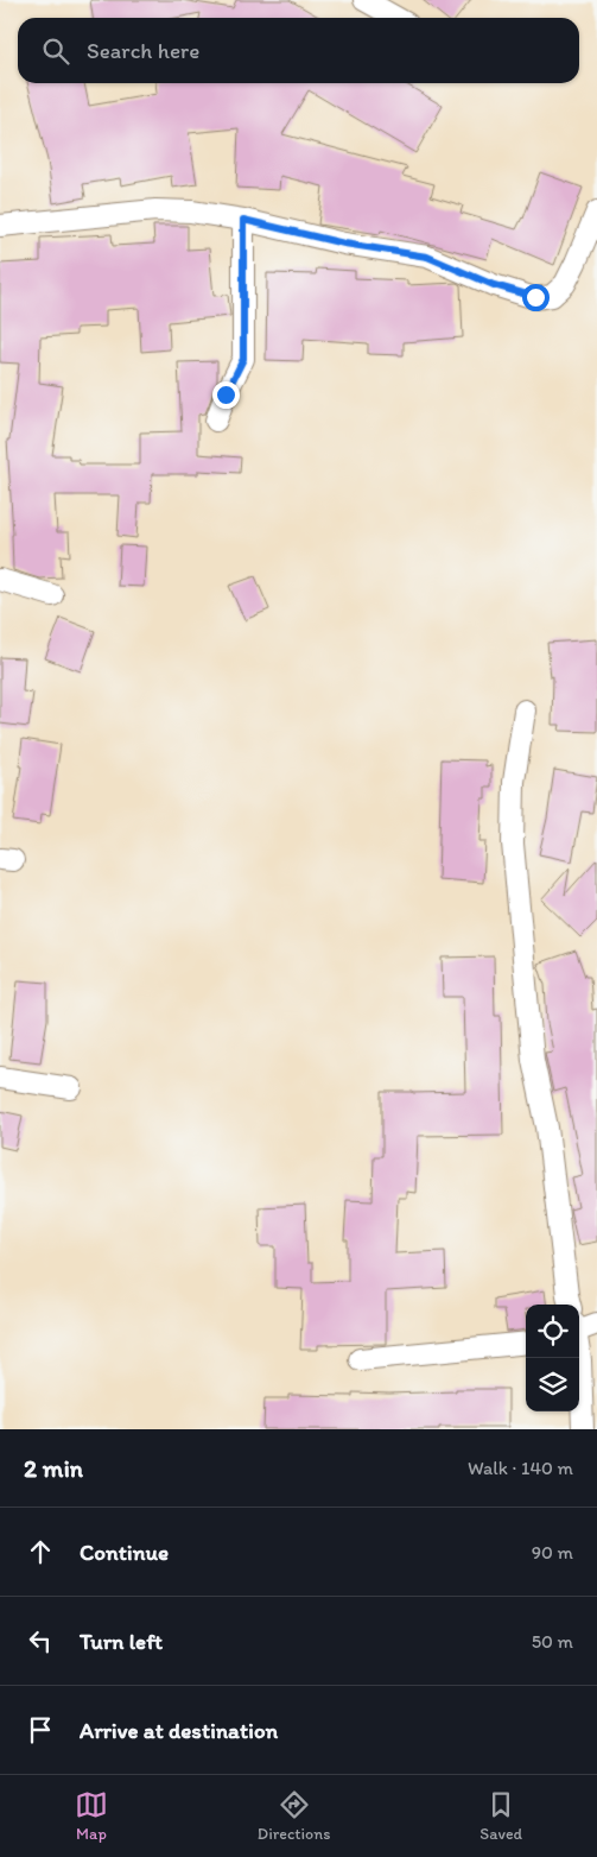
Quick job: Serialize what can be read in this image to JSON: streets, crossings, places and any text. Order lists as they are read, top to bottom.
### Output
{
  "page": {
    "search": "Search here",
    "heading": ["2 min", "Walk · 140 m"],
    "list": [
      ["Continue", "90 m"],
      ["Turn left", "50 m"],
      "Arrive at destination"
    ],
    "nav": ["Map", "Directions", "Saved"]
  }
}
